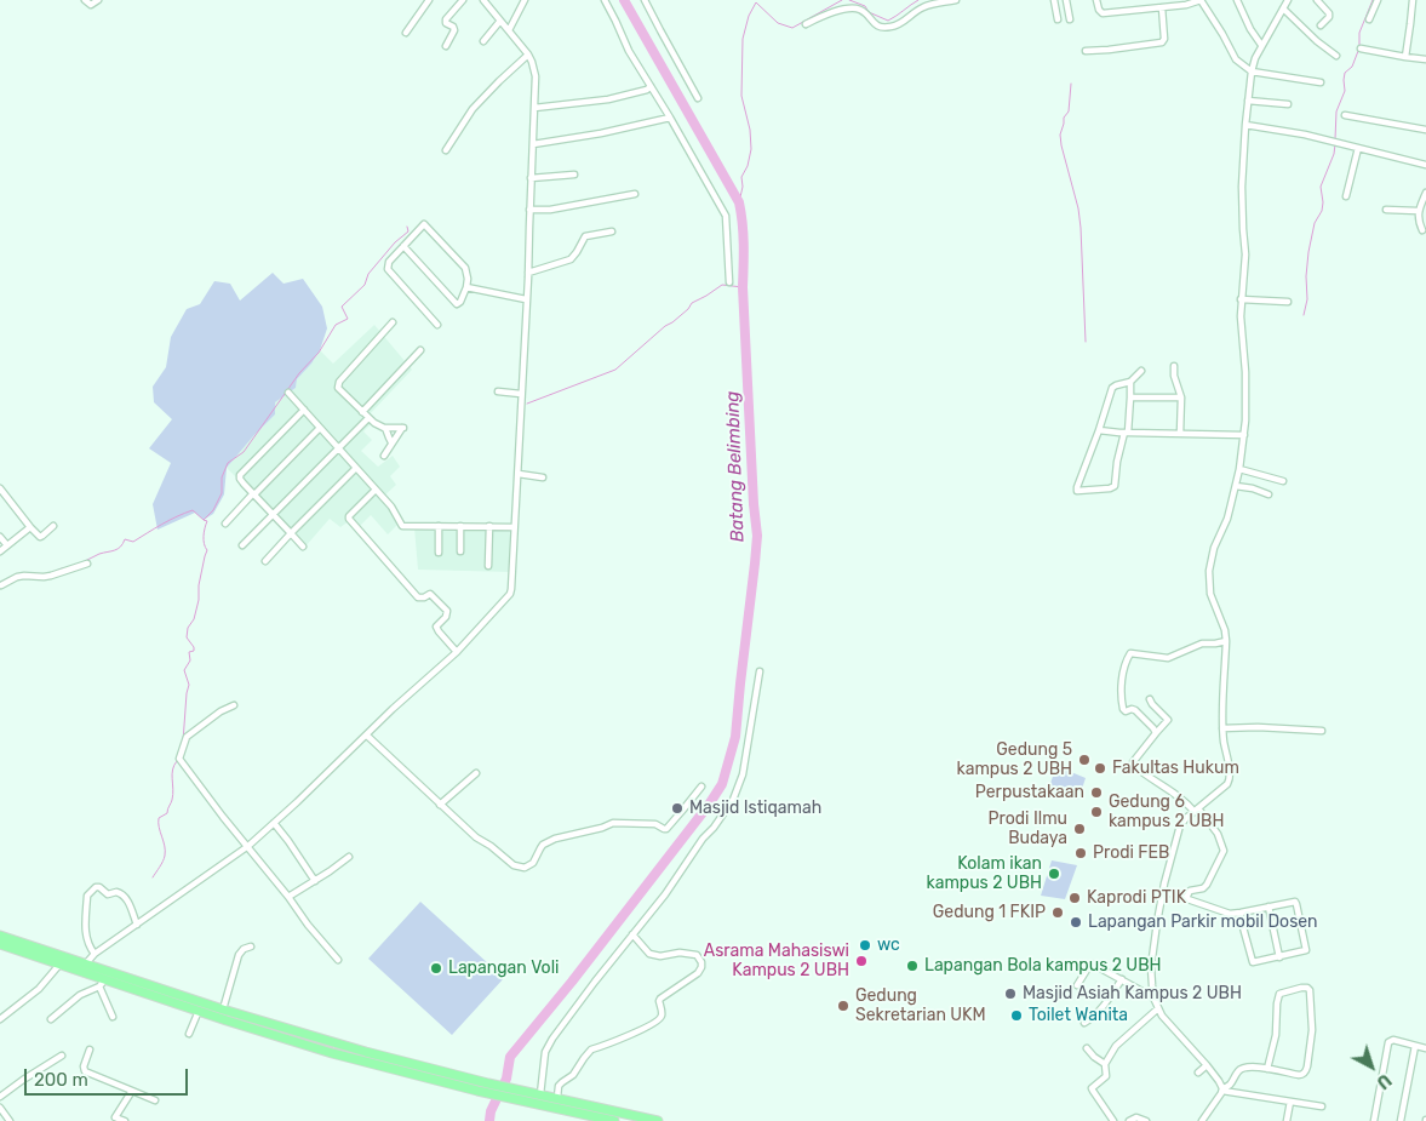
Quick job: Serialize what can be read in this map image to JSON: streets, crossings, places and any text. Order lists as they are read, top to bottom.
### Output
{
  "water": ["Batang Belimbing"],
  "places": [
    "Gedung 5 kampus 2 UBH",
    "Fakultas Hukum",
    "Perpustakaan",
    "Masjid Istiqamah",
    "Gedung 6 kampus 2 UBH",
    "Prodi Ilmu Budaya",
    "Prodi FEB",
    "Kolam ikan kampus 2 UBH",
    "Kaprodi PTIK",
    "Gedung 1 FKIP",
    "Lapangan Parkir mobil Dosen",
    "wc",
    "Asrama Mahasiswi Kampus 2 UBH",
    "Lapangan Bola kampus 2 UBH",
    "Lapangan Voli",
    "Masjid Asiah Kampus 2 UBH",
    "Gedung Sekretarian UKM",
    "Toilet Wanita"
  ],
  "scale_bar": "200 m",
  "north": "bottom right"
}
